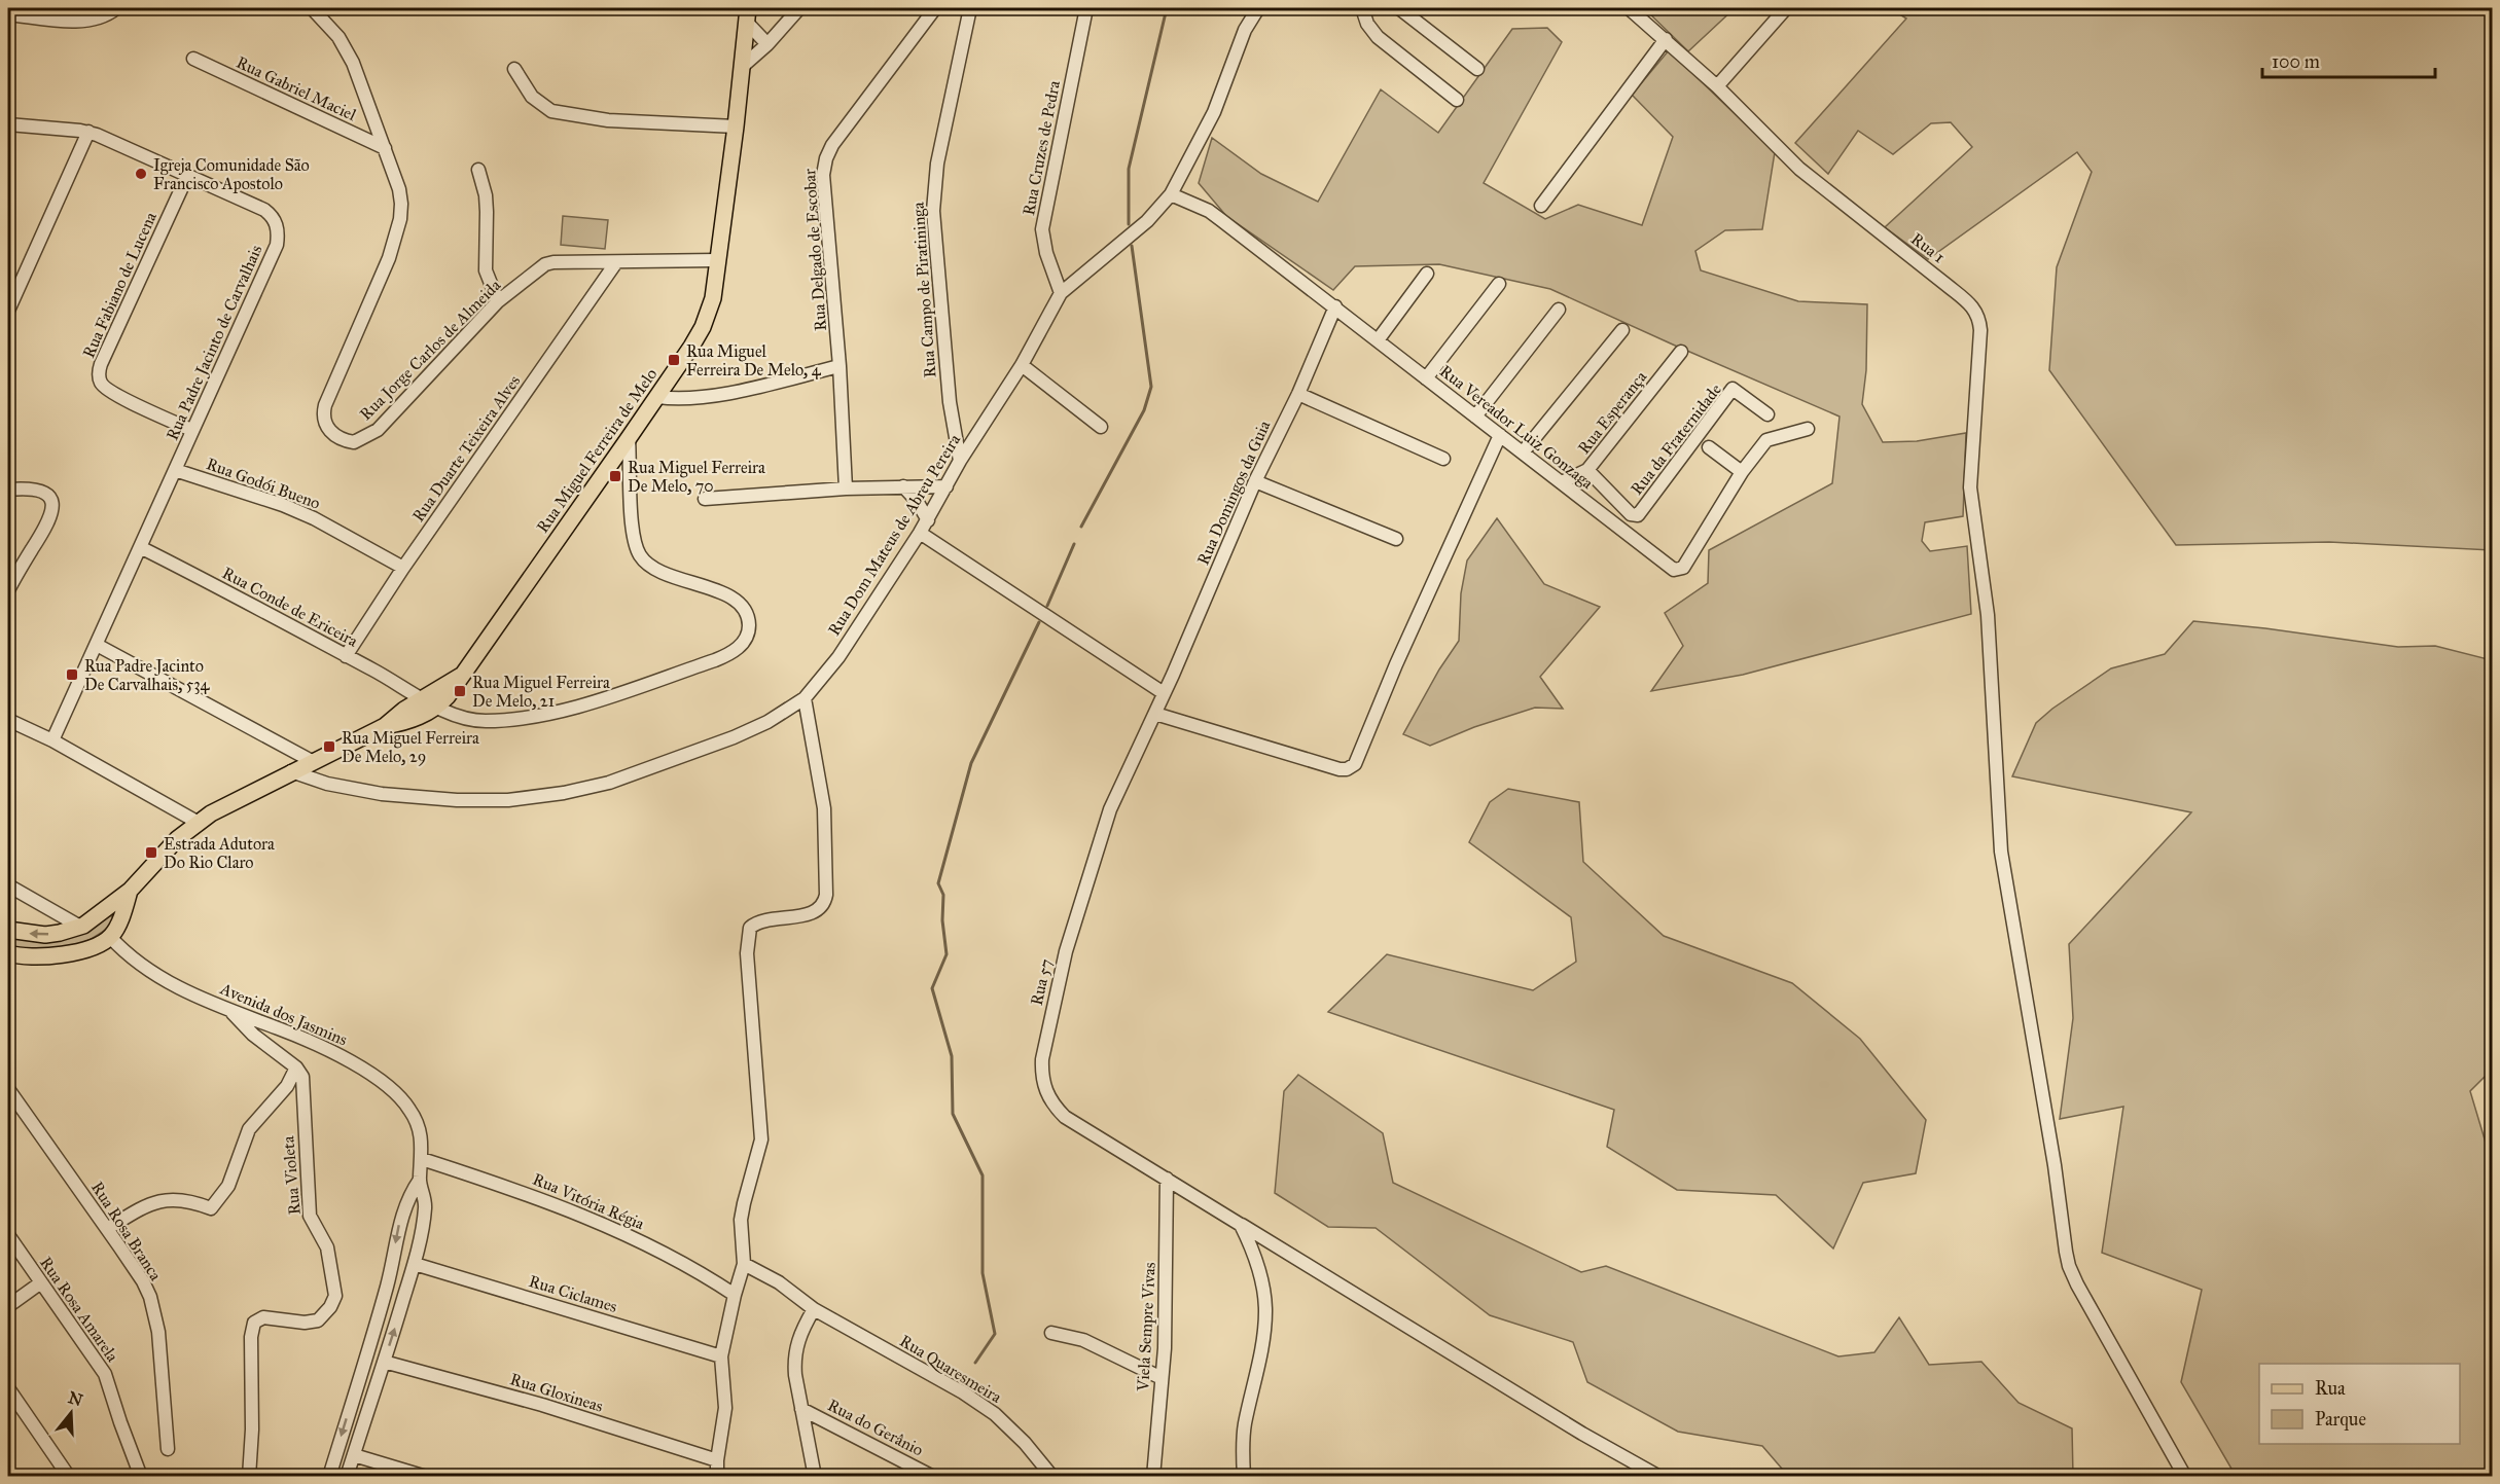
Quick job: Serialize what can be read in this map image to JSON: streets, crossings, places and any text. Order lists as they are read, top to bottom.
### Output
{
  "streets": {
    "main road": ["Rua Miguel Ferreira de Melo"],
    "street": [
      "Rua Gabriel Maciel",
      "Rua Cruzes de Pedra",
      "Rua 1",
      "Rua Delgado de Escobar",
      "Rua Fabiano de Lucena",
      "Rua Campo de Piratininga",
      "Rua Padre Jacinto de Carvalhais",
      "Rua Jorge Carlos de Almeida",
      "Rua Esperança",
      "Rua Vereador Luiz Gonzaga",
      "Rua da Fraternidade",
      "Rua Duarte Teixeira Alves",
      "Rua Godói Bueno",
      "Rua Domingos da Guia",
      "Rua Dom Mateus de Abreu Pereira",
      "Rua Conde de Ericeira",
      "Rua 57",
      "Avenida dos Jasmins",
      "Rua Violeta",
      "Rua Vitória Régia",
      "Rua Rosa Branca",
      "Rua Ciclames",
      "Rua Rosa Amarela",
      "Viela Sempre Vivas",
      "Rua Quaresmeira",
      "Rua Gloxineas",
      "Rua do Gerânio"
    ]
  },
  "crossings": [
    ["Rua Gabriel Maciel", "Rua Jorge Carlos de Almeida"],
    ["Rua Cruzes de Pedra", "Rua Dom Mateus de Abreu Pereira"],
    ["Rua Fabiano de Lucena", "Rua Padre Jacinto de Carvalhais"],
    ["Rua Campo de Piratininga", "Rua Dom Mateus de Abreu Pereira"],
    ["Rua Padre Jacinto de Carvalhais", "Rua Godói Bueno"],
    ["Rua Padre Jacinto de Carvalhais", "Rua Conde de Ericeira"],
    ["Rua Jorge Carlos de Almeida", "Rua Duarte Teixeira Alves"],
    ["Rua Jorge Carlos de Almeida", "Rua Miguel Ferreira de Melo"],
    ["Rua Esperança", "Rua Vereador Luiz Gonzaga"],
    ["Rua Esperança", "Rua da Fraternidade"],
    ["Rua Vereador Luiz Gonzaga", "Rua Domingos da Guia"],
    ["Rua Vereador Luiz Gonzaga", "Rua Dom Mateus de Abreu Pereira"],
    ["Rua Duarte Teixeira Alves", "Rua Godói Bueno"],
    ["Rua Duarte Teixeira Alves", "Rua Conde de Ericeira"],
    ["Rua Miguel Ferreira de Melo", "Rua Dom Mateus de Abreu Pereira"],
    ["Rua Miguel Ferreira de Melo", "Rua Conde de Ericeira"],
    ["Rua Domingos da Guia", "Rua 57"],
    ["Rua 57", "Viela Sempre Vivas"],
    ["Avenida dos Jasmins", "Rua Vitória Régia"],
    ["Avenida dos Jasmins", "Rua Ciclames"],
    ["Avenida dos Jasmins", "Rua Gloxineas"]
  ],
  "places": {
    "other": ["Igreja Comunidade São Francisco Apostolo"],
    "transit": [
      "Rua Miguel Ferreira De Melo, 4",
      "Rua Miguel Ferreira De Melo, 70",
      "Rua Padre Jacinto De Carvalhais, 534",
      "Rua Miguel Ferreira De Melo, 21",
      "Rua Miguel Ferreira De Melo, 29",
      "Estrada Adutora Do Rio Claro"
    ]
  },
  "legend": ["Rua", "Parque"],
  "scale_bar": "100 m",
  "north": "top"
}
